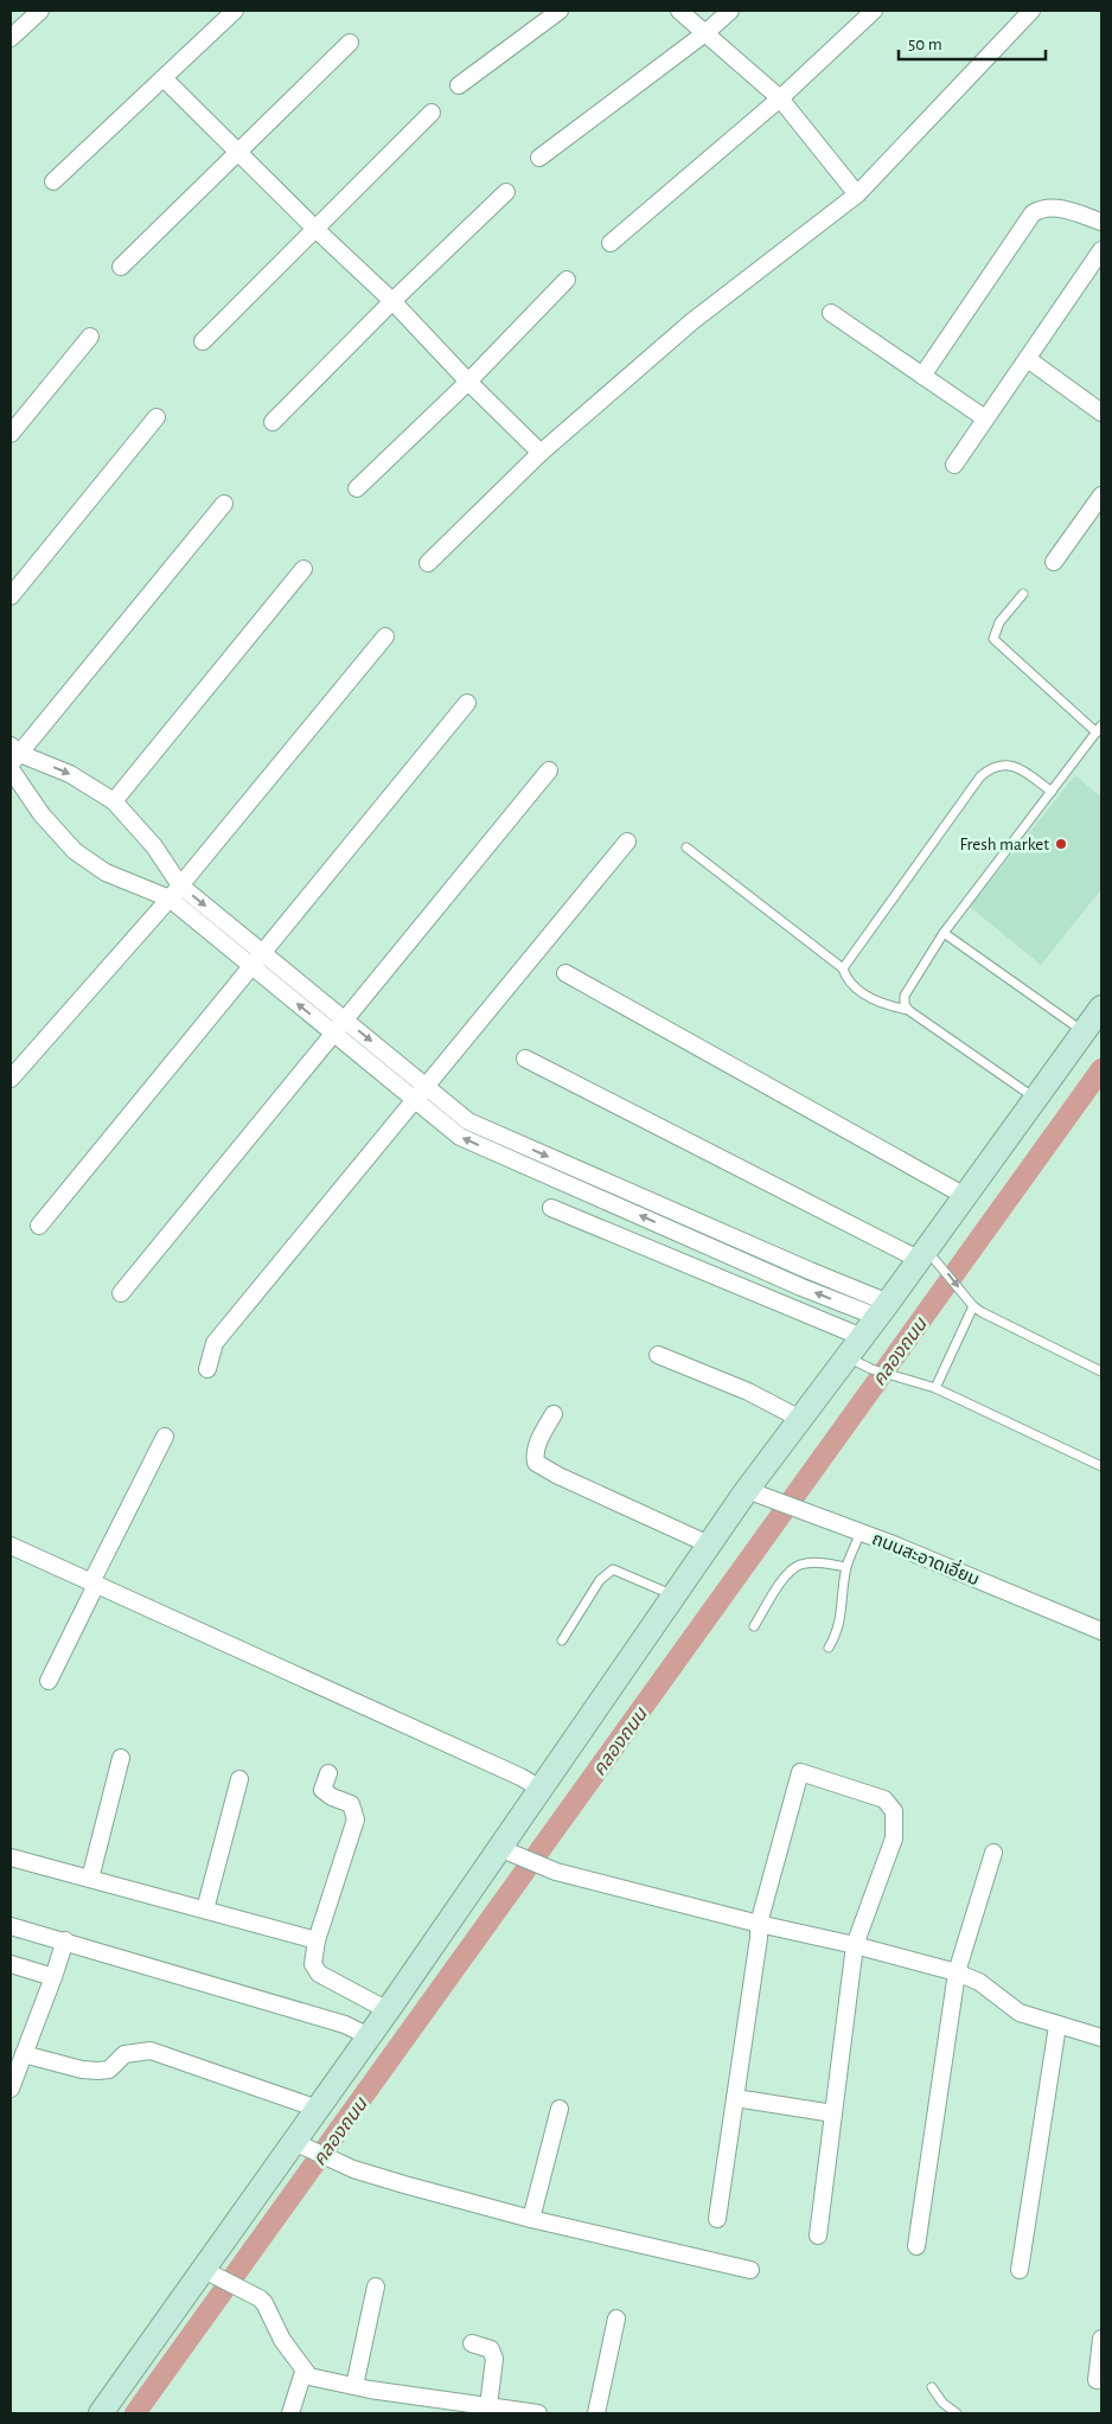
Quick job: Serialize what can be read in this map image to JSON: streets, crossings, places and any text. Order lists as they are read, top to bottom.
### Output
{
  "streets": {
    "street": ["ถนนสะอาดเอี่ยม"]
  },
  "water": ["คลองถนน"],
  "places": ["Fresh market"],
  "scale_bar": "50 m"
}
